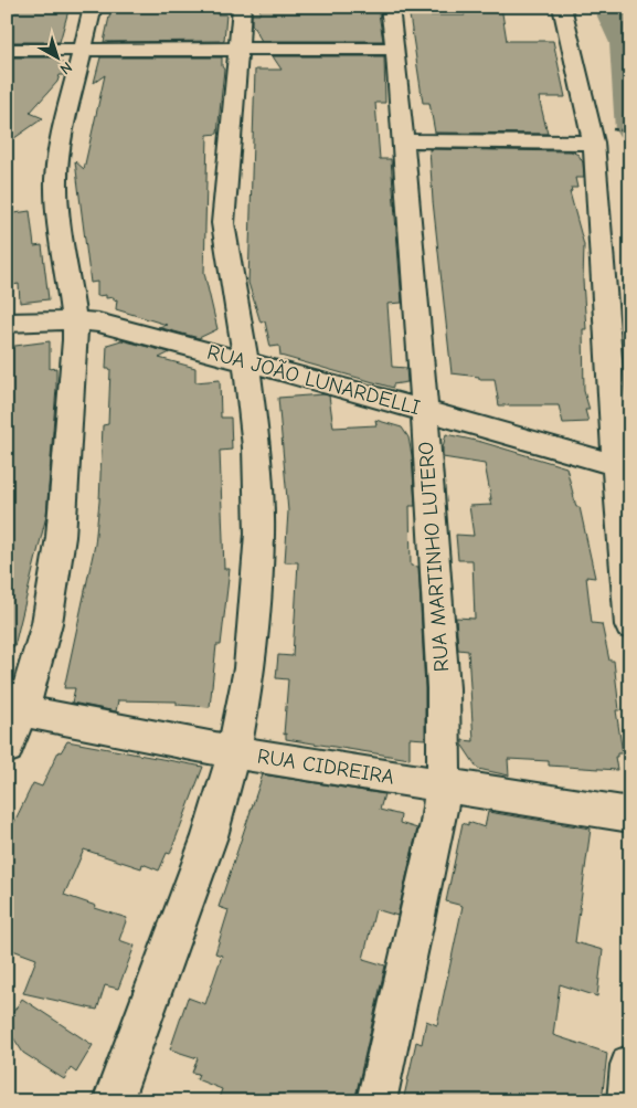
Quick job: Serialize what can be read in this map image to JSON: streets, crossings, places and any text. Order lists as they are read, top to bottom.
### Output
{
  "streets": {
    "street": ["RUA JOÃO LUNARDELLI", "RUA MARTINHO LUTERO", "RUA CIDREIRA"]
  },
  "crossings": [
    ["RUA JOÃO LUNARDELLI", "RUA MARTINHO LUTERO"],
    ["RUA MARTINHO LUTERO", "RUA CIDREIRA"]
  ],
  "north": "bottom right"
}
